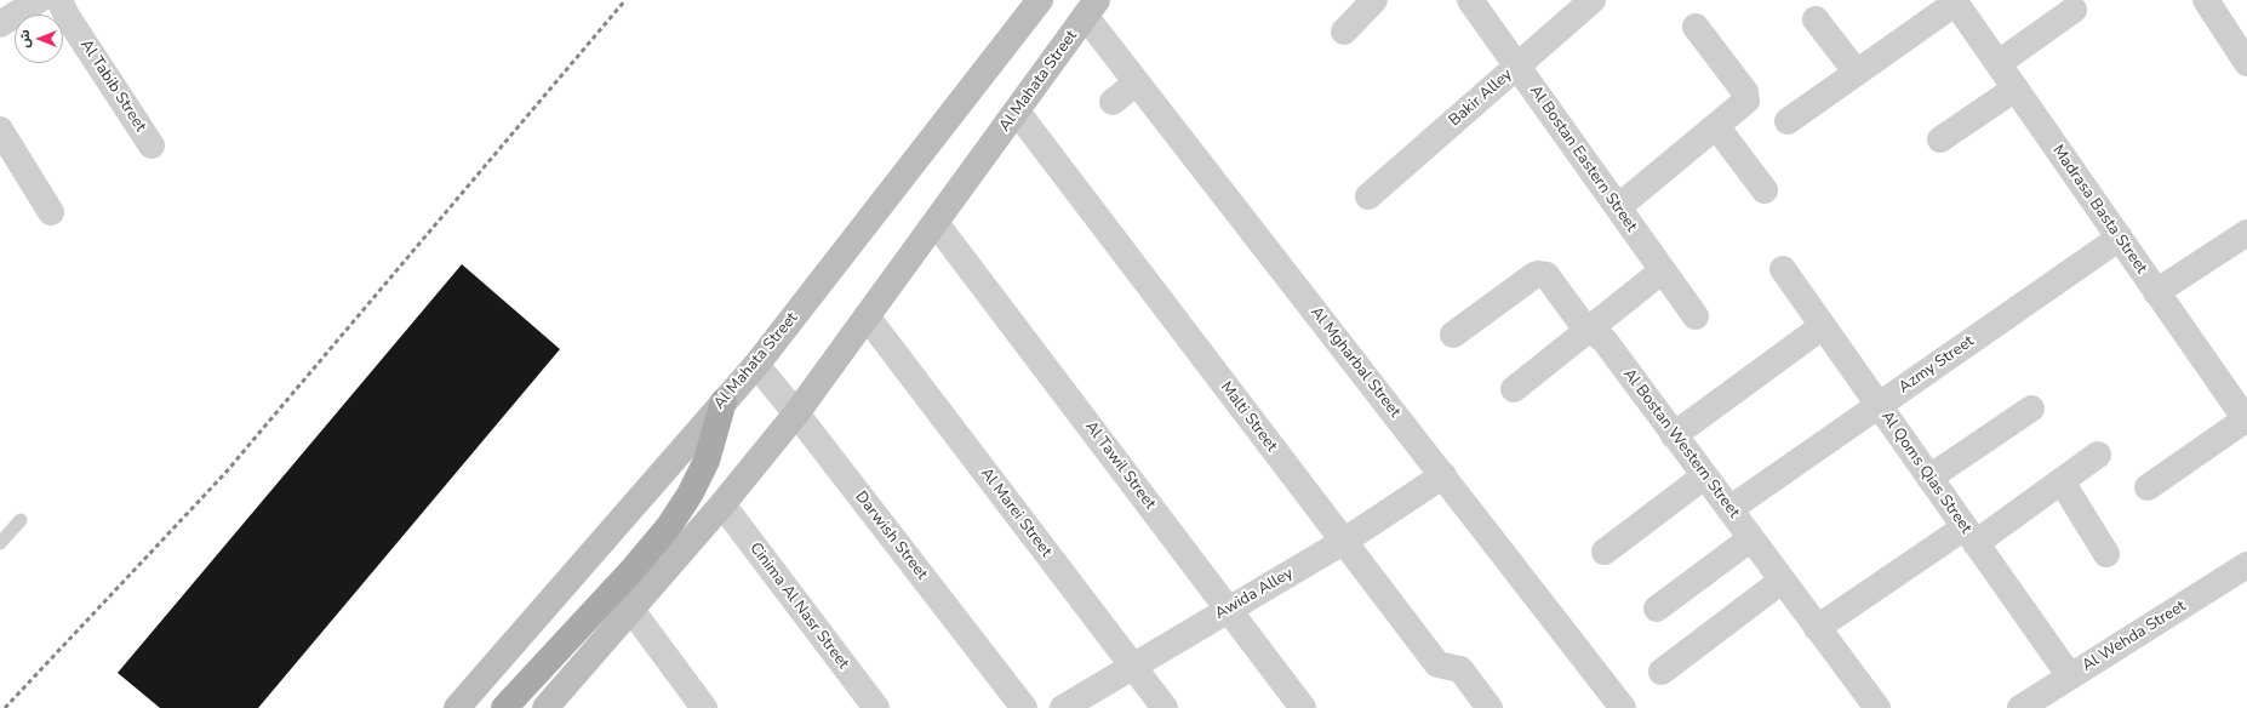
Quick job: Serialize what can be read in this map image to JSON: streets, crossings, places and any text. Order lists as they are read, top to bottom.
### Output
{
  "streets": {
    "street": [
      "Al Mahata Street",
      "Al Tabib Street",
      "Bakir Alley",
      "Al Bostan Eastern Street",
      "Madrasa Basta Street",
      "Al Mgharbal Street",
      "Azmy Street",
      "Malti Street",
      "Al Bostan Western Street",
      "Al Tawil Street",
      "Al Qoms Qias Street",
      "Al Marei Street",
      "Darwish Street",
      "Awida Alley",
      "Cinima Al Nasr Street",
      "Al Wehda Street"
    ]
  },
  "crossings": [
    ["Al Mahata Street", "Al Mgharbal Street"],
    ["Al Mahata Street", "Malti Street"],
    ["Al Mahata Street", "Al Tawil Street"],
    ["Al Mahata Street", "Al Marei Street"],
    ["Al Mahata Street", "Darwish Street"],
    ["Al Mahata Street", "Cinima Al Nasr Street"],
    ["Bakir Alley", "Al Bostan Eastern Street"],
    ["Madrasa Basta Street", "Azmy Street"],
    ["Al Mgharbal Street", "Awida Alley"],
    ["Azmy Street", "Al Bostan Western Street"],
    ["Azmy Street", "Al Qoms Qias Street"],
    ["Malti Street", "Awida Alley"],
    ["Al Tawil Street", "Awida Alley"],
    ["Al Qoms Qias Street", "Al Wehda Street"],
    ["Al Marei Street", "Awida Alley"]
  ],
  "north": "left"
}
